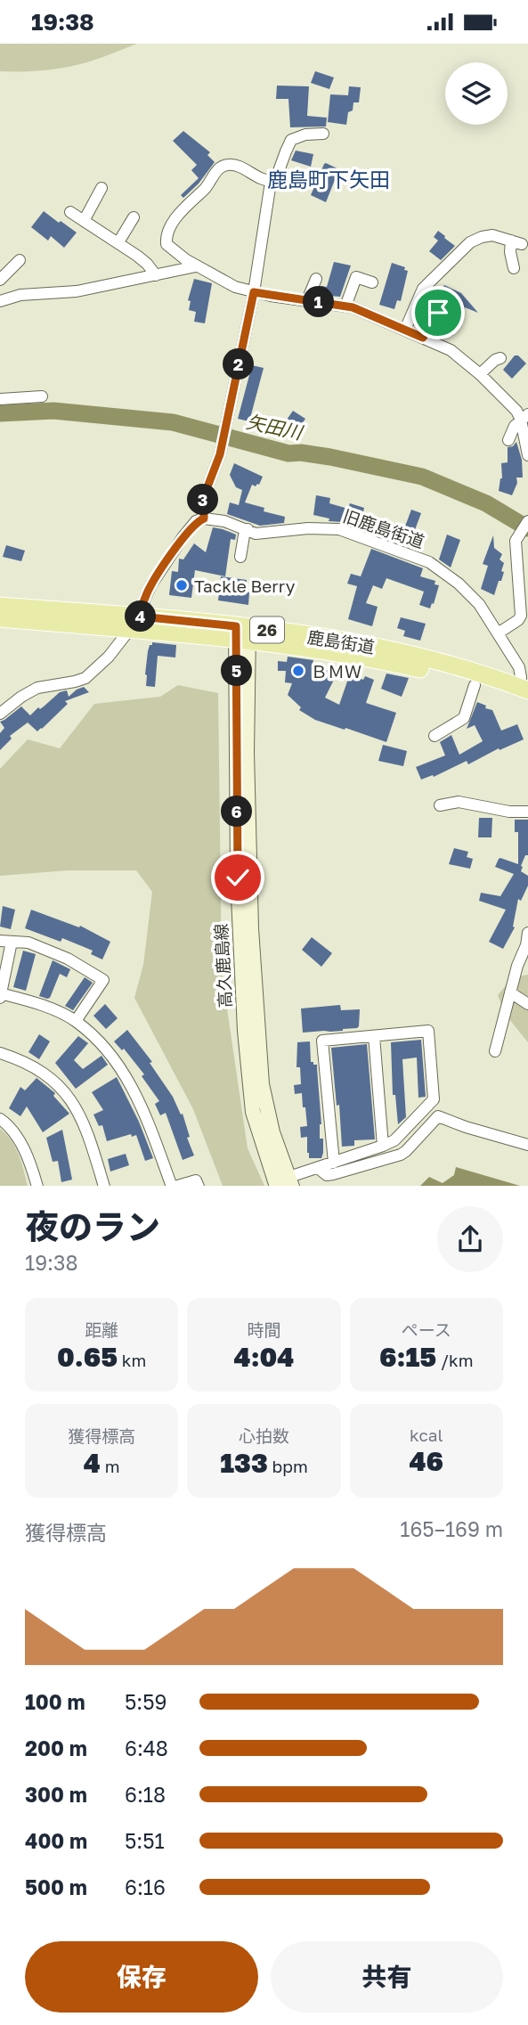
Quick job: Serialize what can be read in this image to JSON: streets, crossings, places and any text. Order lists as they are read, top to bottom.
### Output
{
  "streets": {
    "main road": ["26", "鹿島街道", "高久鹿島線"],
    "street": ["旧鹿島街道"]
  },
  "crossings": [
    ["旧鹿島街道", "26"],
    ["旧鹿島街道", "鹿島街道"],
    ["26", "鹿島街道"],
    ["26", "高久鹿島線"],
    ["鹿島街道", "高久鹿島線"]
  ],
  "districts": ["鹿島町下矢田"],
  "water": ["矢田川"],
  "places": ["Tackle Berry", "ＢＭＷ"],
  "page": {
    "status": "19:38",
    "pins": [
      "1",
      "2",
      "3",
      "4",
      "5",
      "6"
    ],
    "heading": ["夜のラン", "19:38"],
    "stats": [
      ["距離", "0.65 km"],
      ["時間", "4:04"],
      ["ペース", "6:15 /km"],
      ["獲得標高", "4 m"],
      ["心拍数", "133 bpm"],
      ["kcal", "46"]
    ],
    "chart": ["獲得標高", "165–169 m"],
    "list": [
      {
        "name": "100 m",
        "note": "5:59"
      },
      {
        "name": "200 m",
        "note": "6:48"
      },
      {
        "name": "300 m",
        "note": "6:18"
      },
      {
        "name": "400 m",
        "note": "5:51"
      },
      {
        "name": "500 m",
        "note": "6:16"
      }
    ],
    "buttons": ["保存", "共有"]
  }
}
